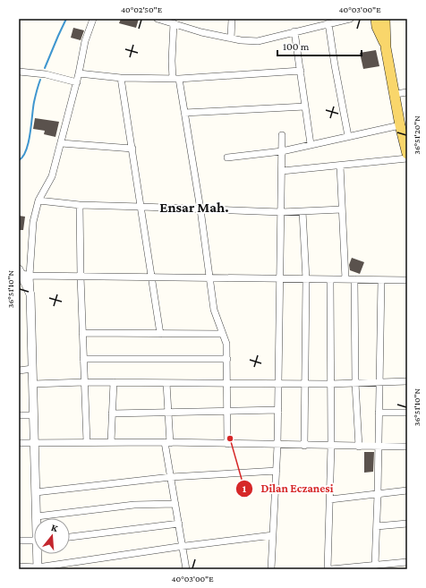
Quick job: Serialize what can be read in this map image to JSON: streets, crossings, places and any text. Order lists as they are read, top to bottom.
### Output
{
  "districts": ["Ensar Mah."],
  "places": ["Dilan Eczanesi"],
  "scale_bar": "100 m",
  "north": "top",
  "coordinates": [
    "40°02'50\"E",
    "40°03'00\"E",
    "36°51'20\"N",
    "36°51'10\"N"
  ]
}
